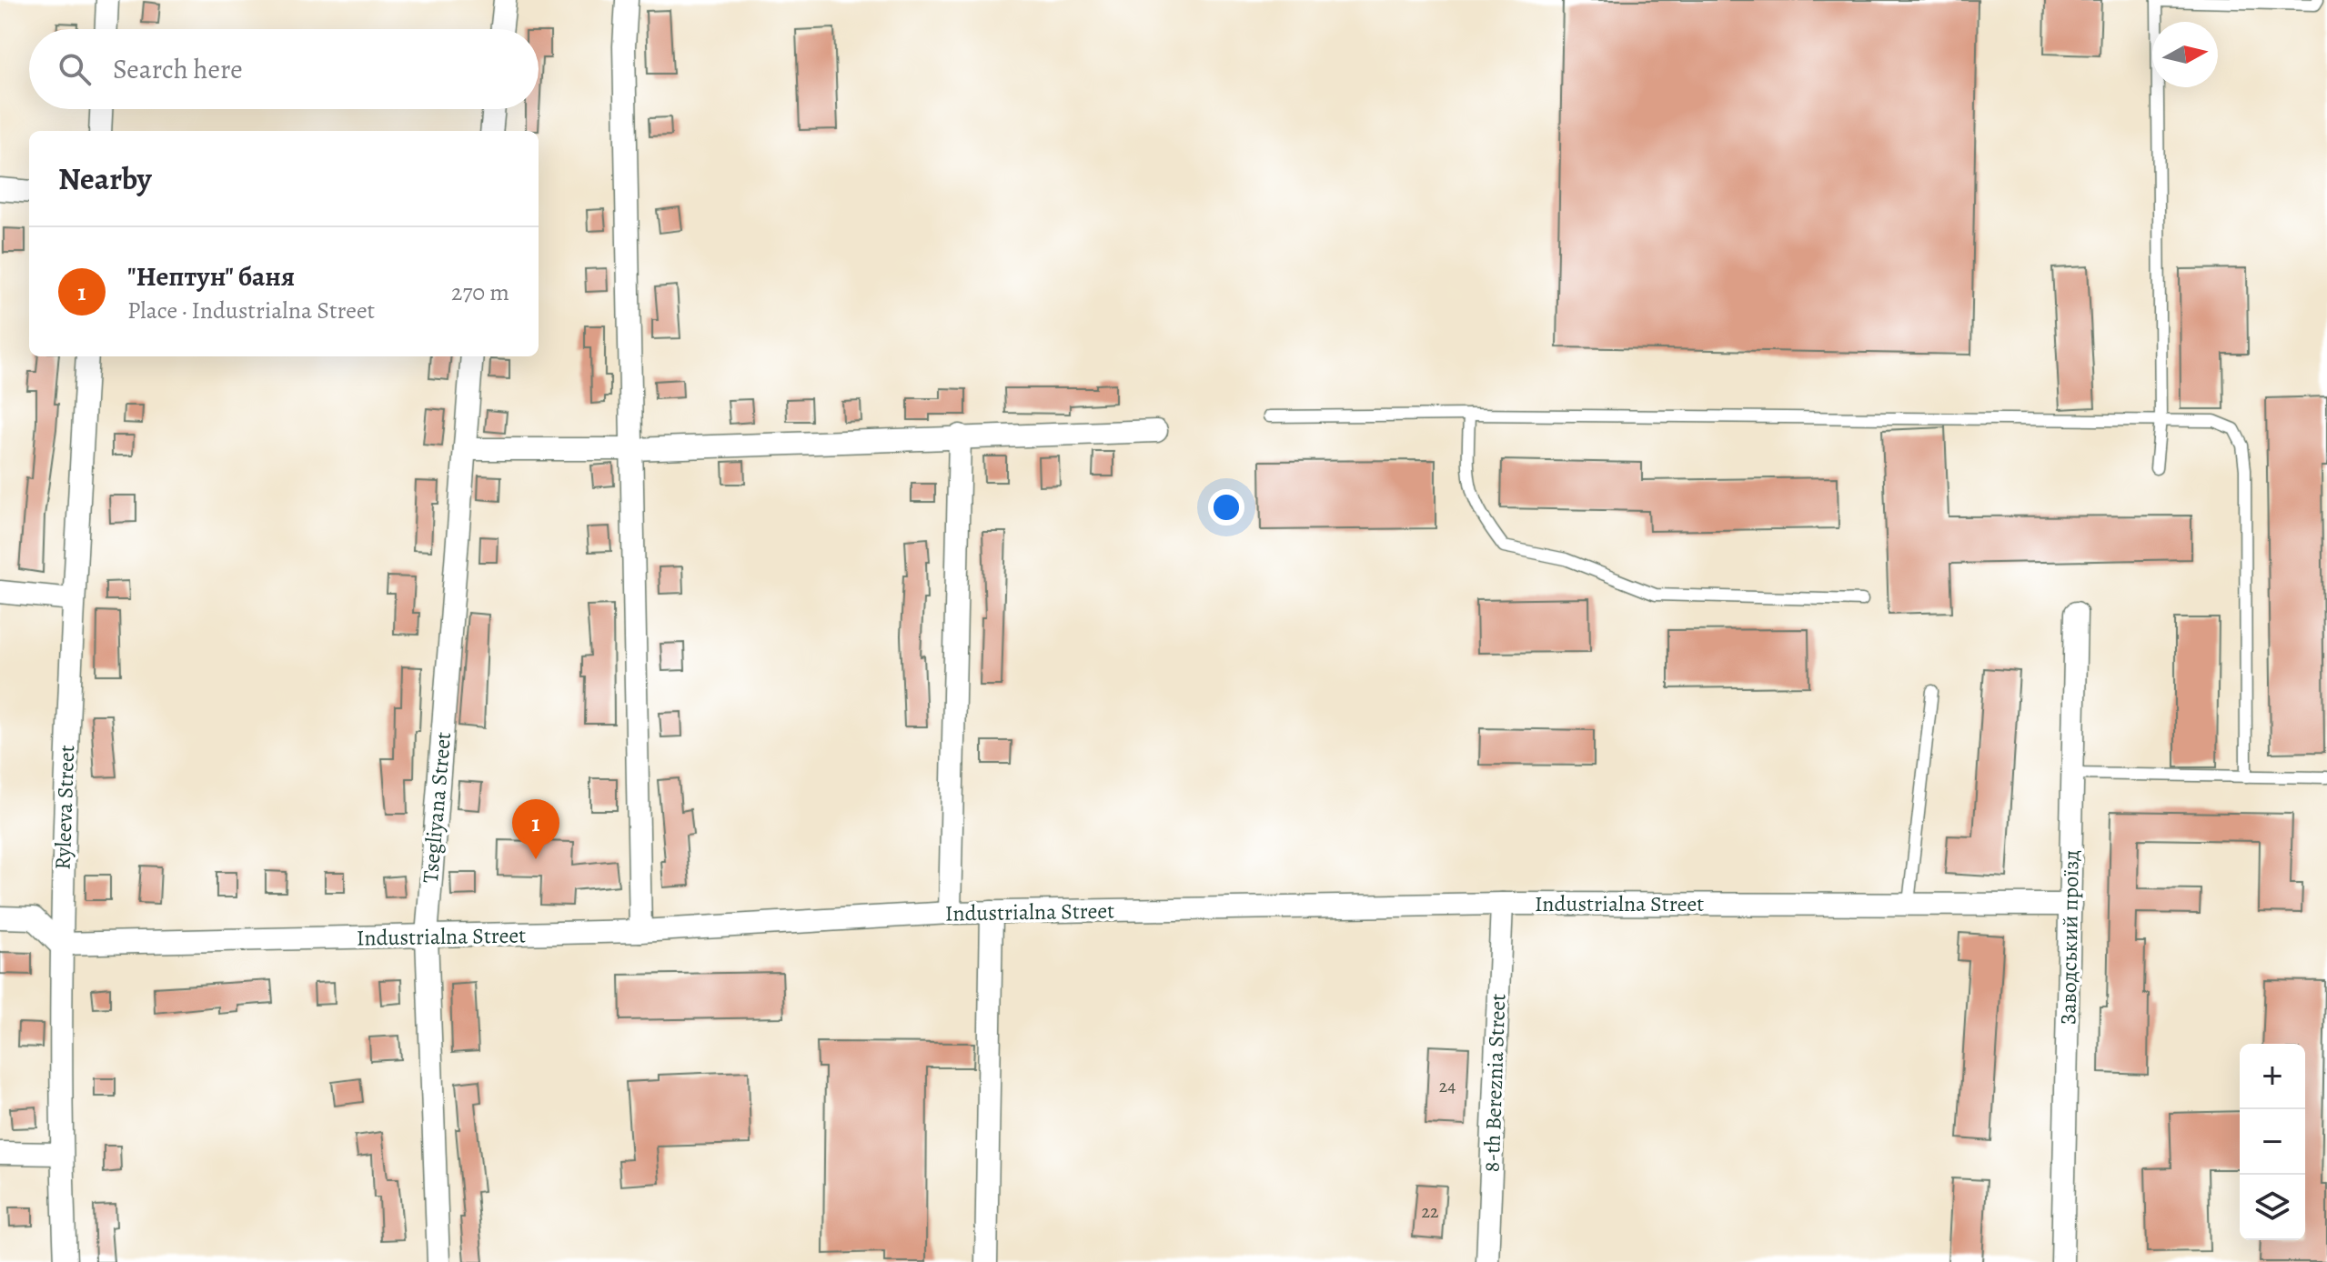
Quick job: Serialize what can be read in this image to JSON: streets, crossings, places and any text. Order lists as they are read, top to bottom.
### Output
{
  "streets": {
    "street": [
      "Ryleeva Street",
      "Tsegliyana Street",
      "Industrialna Street",
      "Заводський проїзд",
      "8-th Bereznia Street"
    ]
  },
  "crossings": [
    ["Ryleeva Street", "Industrialna Street"],
    ["Tsegliyana Street", "Industrialna Street"],
    ["Industrialna Street", "Заводський проїзд"],
    ["Industrialna Street", "8-th Bereznia Street"]
  ],
  "house_numbers": ["24", "22"],
  "north": "right",
  "page": {
    "search": "Search here",
    "heading": "Nearby",
    "list": [
      {
        "mark": "1",
        "name": "\"Нептун\" баня",
        "note": "Place · Industrialna Street",
        "value": "270 m"
      }
    ],
    "pins": "1",
    "map_buttons": ["+", "−"]
  }
}
